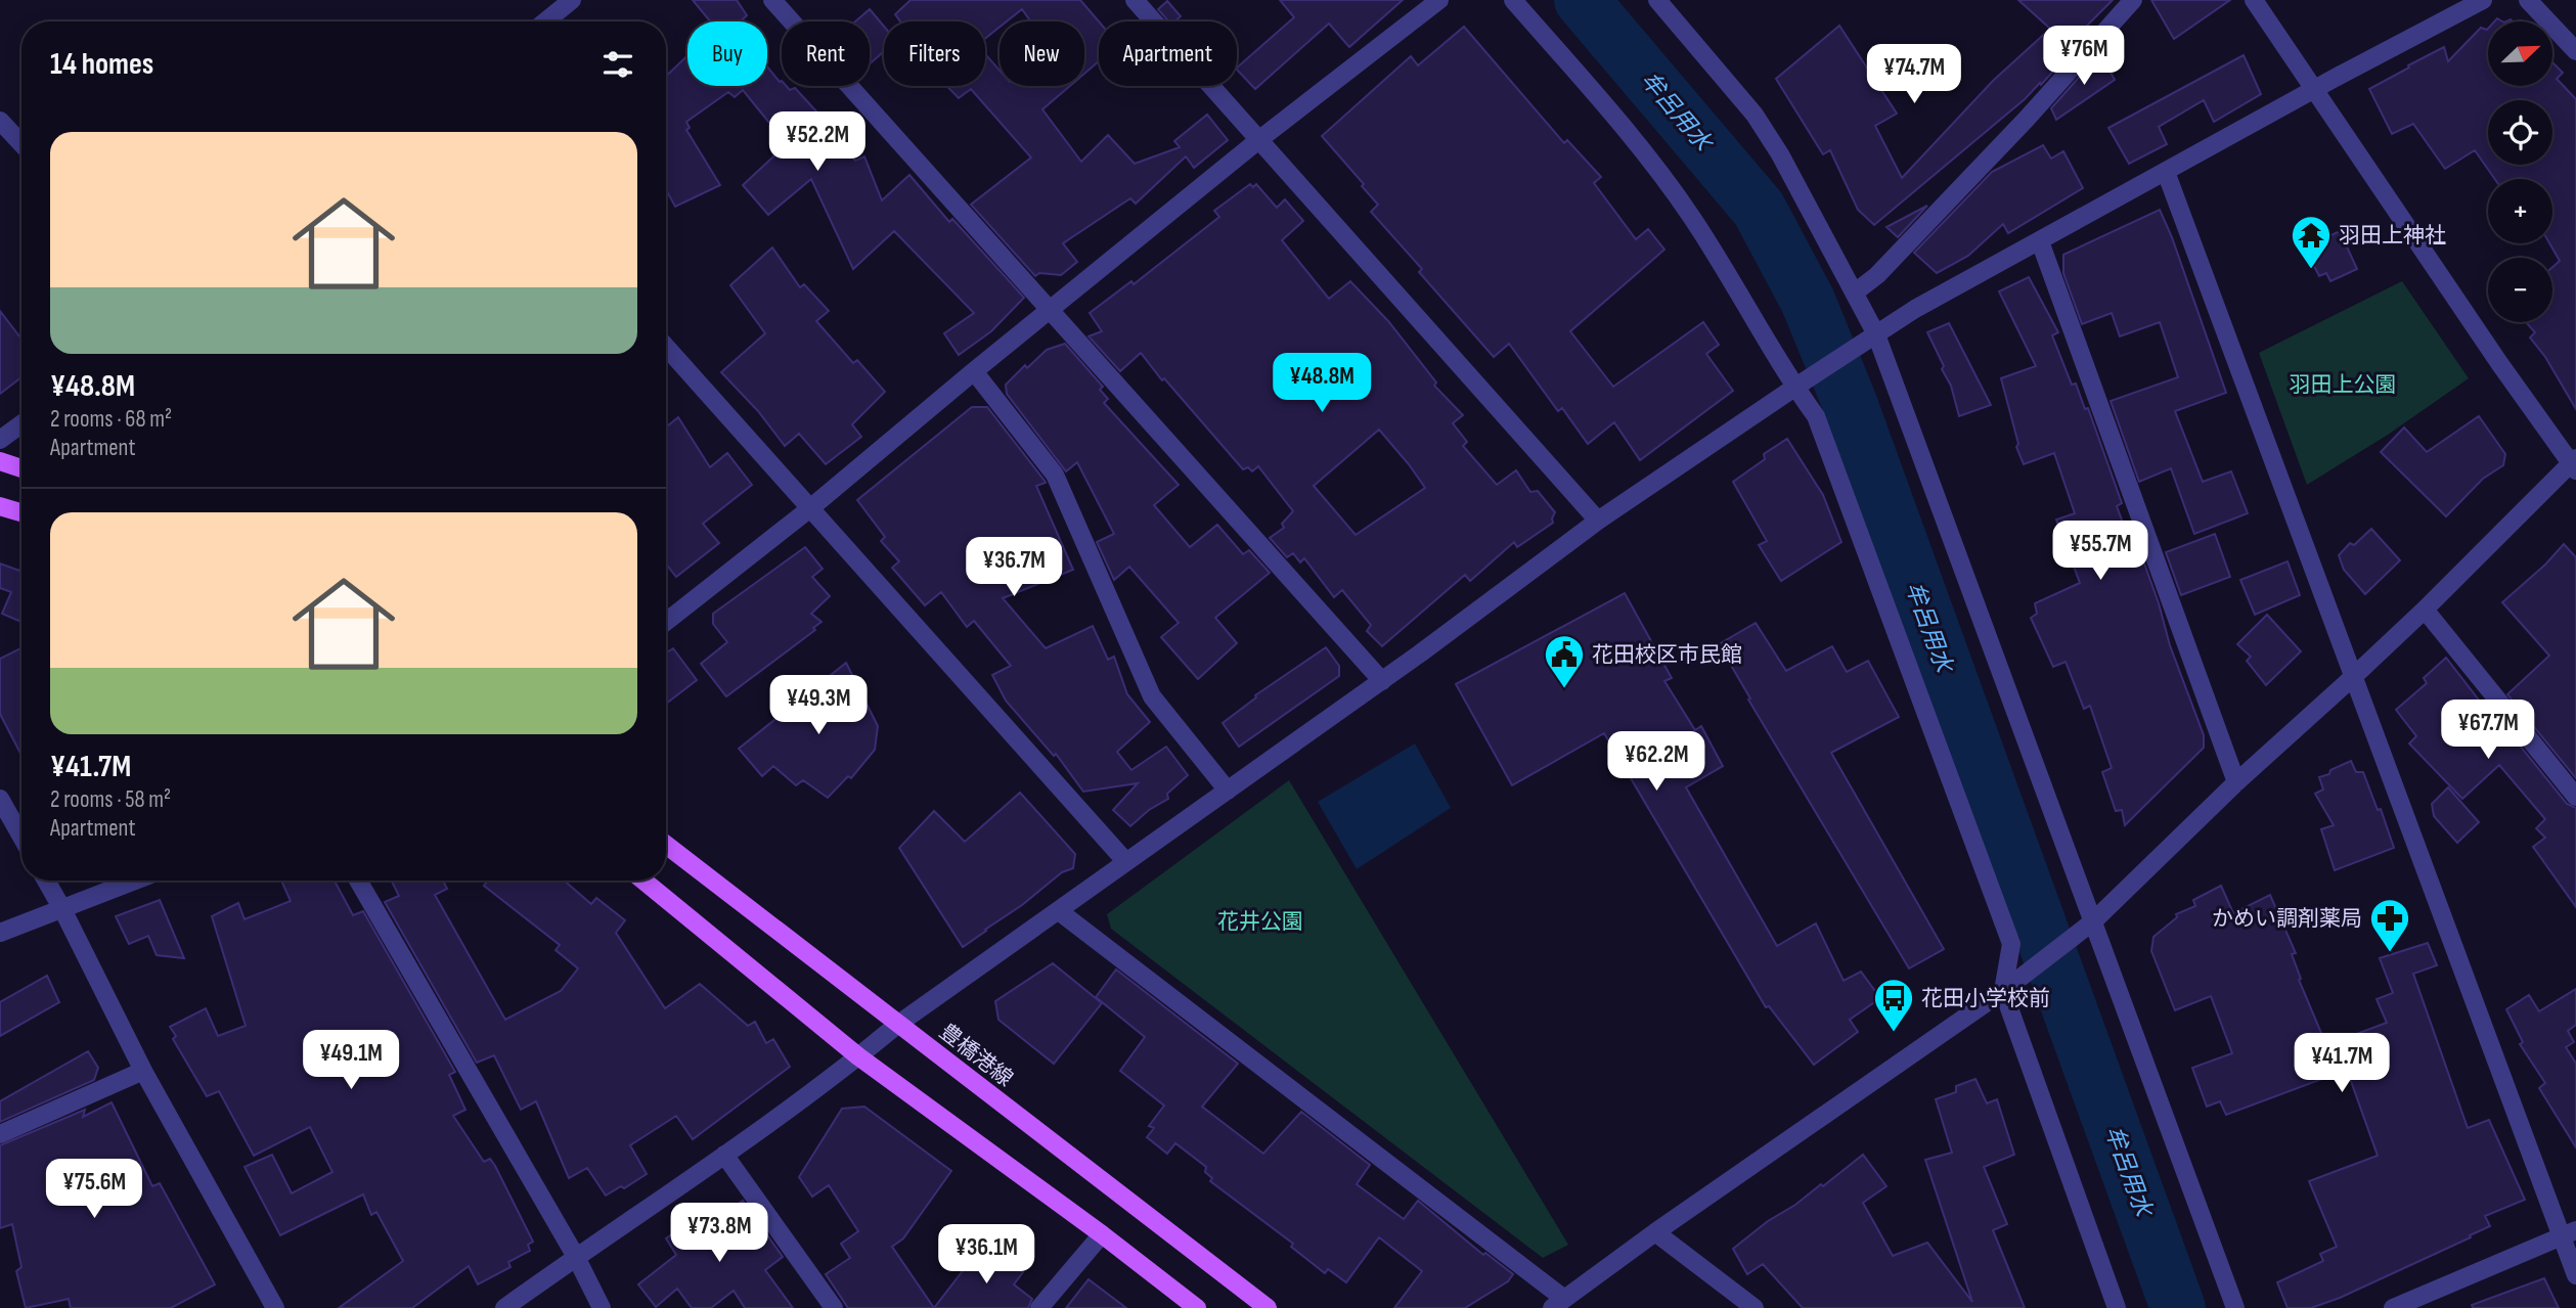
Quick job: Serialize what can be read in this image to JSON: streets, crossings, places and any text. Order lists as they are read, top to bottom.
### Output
{
  "streets": {
    "main road": ["豊橋港線"]
  },
  "water": ["牟呂用水"],
  "parks": ["羽田上公園", "花井公園"],
  "places": {
    "temple": ["羽田上神社"],
    "public building": ["花田校区市民館"],
    "pharmacy": ["かめい調剤薬局"],
    "bus stop": ["花田小学校前"]
  },
  "north": "top right",
  "page": {
    "map_buttons": ["+", "−"],
    "chip": [
      "Buy",
      "Rent",
      "Filters",
      "New",
      "Apartment"
    ],
    "heading": "14 homes",
    "price": [
      "¥76M",
      "¥74.7M",
      "¥52.2M",
      "¥48.8M",
      "¥55.7M",
      "¥36.7M",
      "¥49.3M",
      "¥67.7M",
      "¥62.2M",
      "¥49.1M",
      "¥41.7M",
      "¥75.6M",
      "¥73.8M",
      "¥36.1M"
    ],
    "list": [
      {
        "name": "¥48.8M",
        "note": "2 rooms · 68 m² · Apartment"
      },
      {
        "name": "¥41.7M",
        "note": "2 rooms · 58 m² · Apartment"
      }
    ]
  }
}
